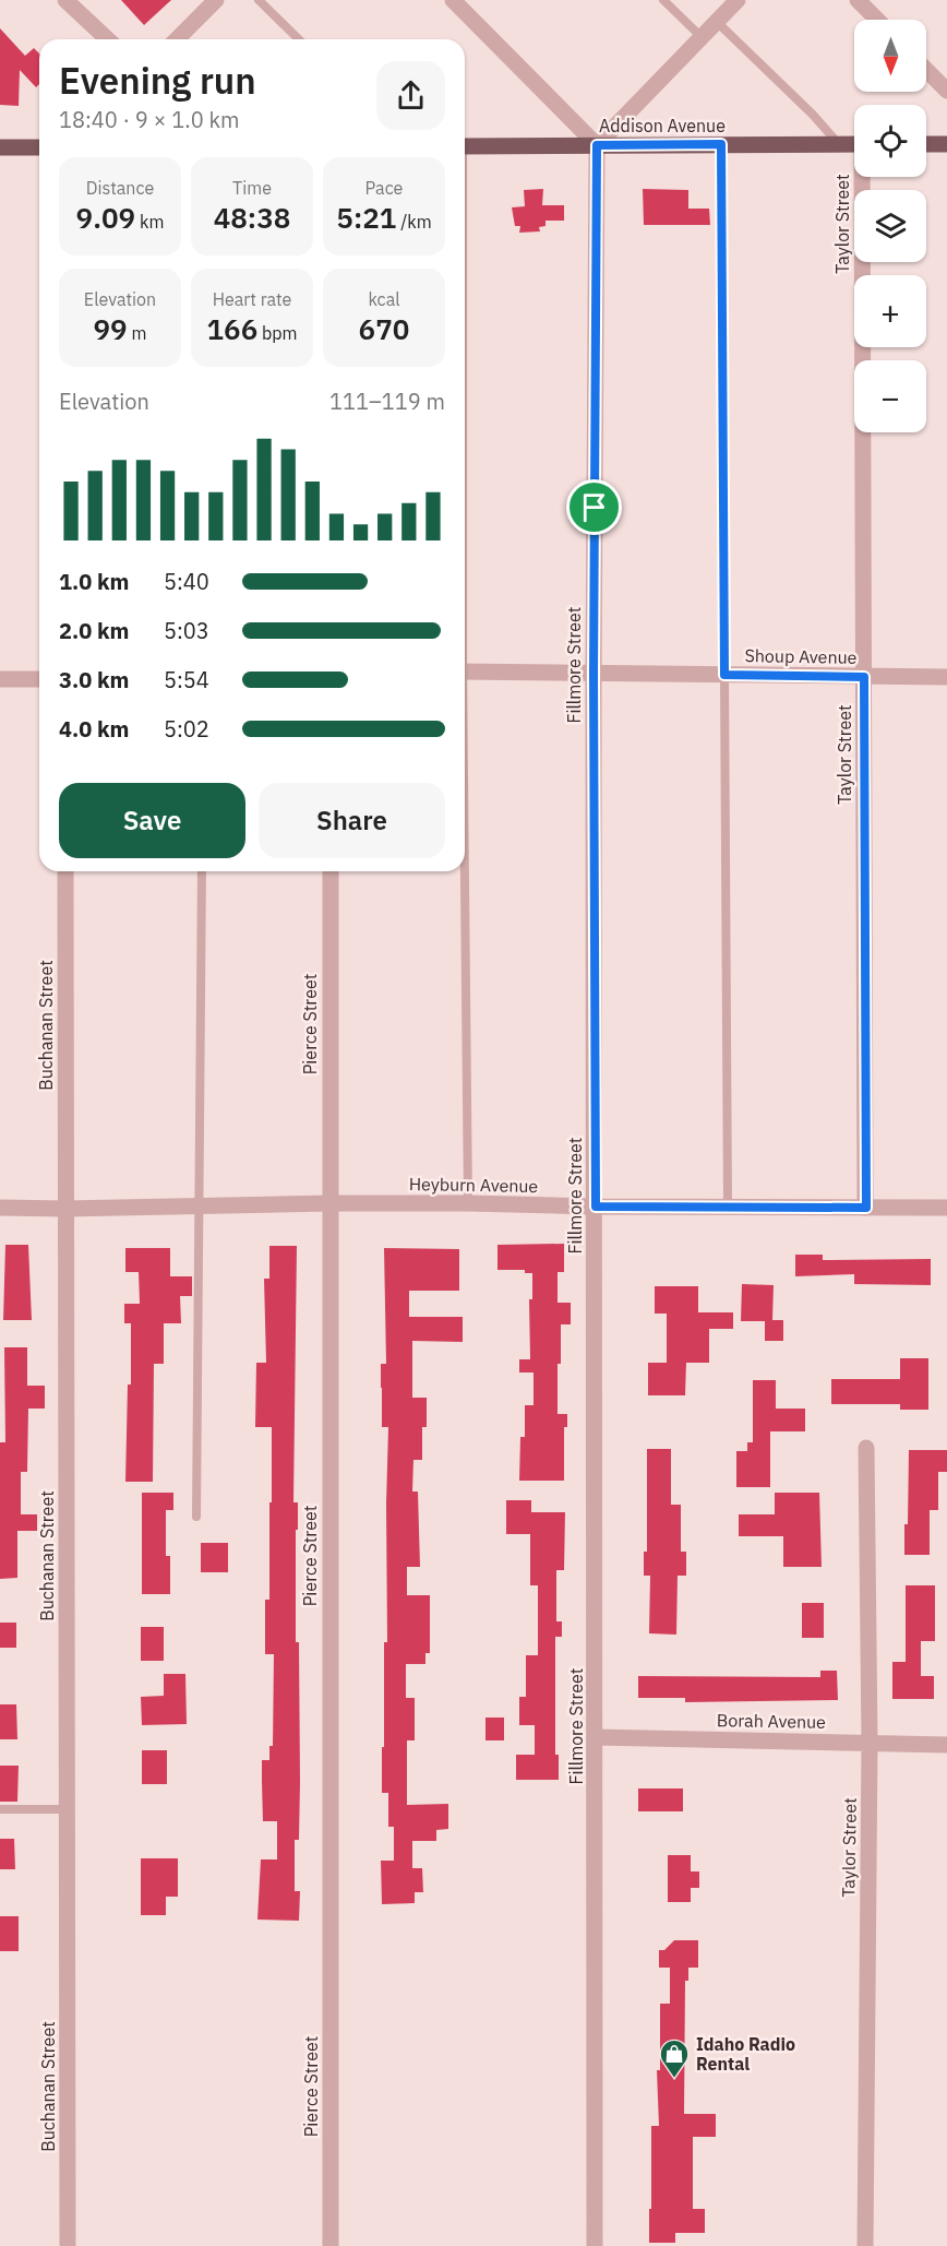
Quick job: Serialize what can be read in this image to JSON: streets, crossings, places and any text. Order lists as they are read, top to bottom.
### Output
{
  "streets": {
    "main road": ["Addison Avenue"],
    "street": [
      "Taylor Street",
      "Shoup Avenue",
      "Fillmore Street",
      "Pierce Street",
      "Buchanan Street",
      "Heyburn Avenue",
      "Borah Avenue"
    ]
  },
  "crossings": [
    ["Addison Avenue", "Fillmore Street"],
    ["Taylor Street", "Shoup Avenue"],
    ["Taylor Street", "Heyburn Avenue"],
    ["Taylor Street", "Borah Avenue"],
    ["Shoup Avenue", "Fillmore Street"],
    ["Fillmore Street", "Heyburn Avenue"],
    ["Fillmore Street", "Borah Avenue"],
    ["Pierce Street", "Heyburn Avenue"],
    ["Buchanan Street", "Heyburn Avenue"]
  ],
  "places": {
    "shop": ["Idaho Radio Rental"]
  },
  "north": "bottom",
  "page": {
    "map_buttons": ["+", "−"],
    "heading": ["Evening run", "18:40 · 9 × 1.0 km"],
    "stats": [
      ["Distance", "9.09 km"],
      ["Time", "48:38"],
      ["Pace", "5:21 /km"],
      ["Elevation", "99 m"],
      ["Heart rate", "166 bpm"],
      ["kcal", "670"]
    ],
    "chart": ["Elevation", "111–119 m"],
    "list": [
      {
        "name": "1.0 km",
        "note": "5:40"
      },
      {
        "name": "2.0 km",
        "note": "5:03"
      },
      {
        "name": "3.0 km",
        "note": "5:54"
      },
      {
        "name": "4.0 km",
        "note": "5:02"
      }
    ],
    "buttons": ["Save", "Share"]
  }
}
